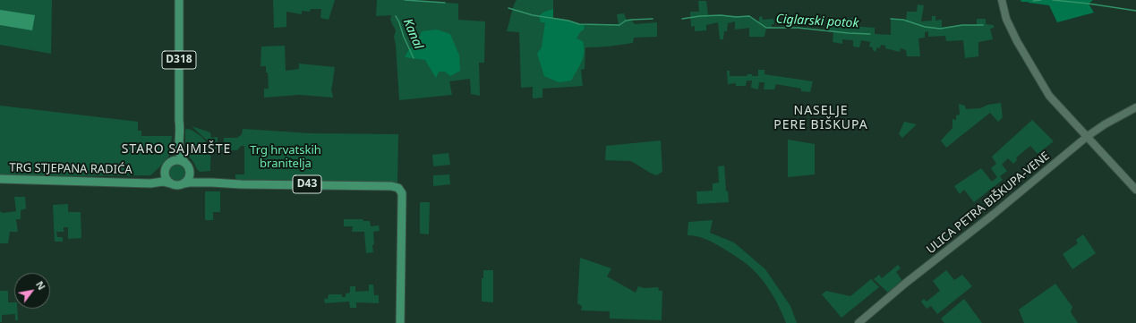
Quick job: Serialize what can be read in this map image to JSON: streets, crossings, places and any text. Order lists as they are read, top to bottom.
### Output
{
  "streets": {
    "main road": [
      "D318",
      "TRG STJEPANA RADIĆA",
      "D43",
      "ULICA PETRA BIŠKUPA-VENE"
    ]
  },
  "crossings": [
    ["D318", "TRG STJEPANA RADIĆA"],
    ["D318", "D43"],
    ["TRG STJEPANA RADIĆA", "D43"]
  ],
  "districts": ["NASELJE PERE BIŠKUPA", "STARO SAJMIŠTE"],
  "water": ["Ciglarski potok", "Kanal"],
  "parks": ["Trg hrvatskih branitelja"],
  "north": "top right"
}
